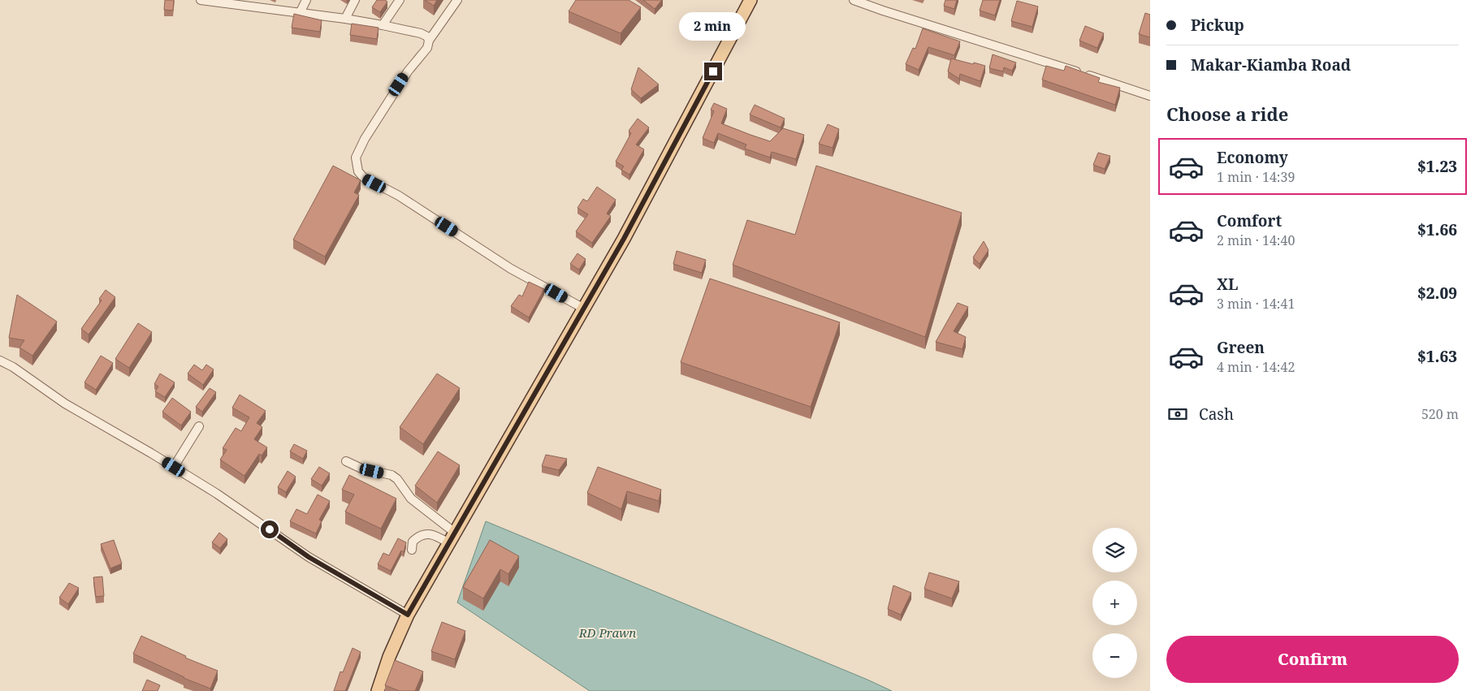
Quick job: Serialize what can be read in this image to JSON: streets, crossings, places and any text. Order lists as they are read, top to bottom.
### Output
{
  "water": ["RD Prawn"],
  "page": {
    "banner": ["Pickup", "Makar-Kiamba Road"],
    "bubble": "2 min",
    "heading": "Choose a ride",
    "list": [
      {
        "name": "Economy",
        "note": "1 min · 14:39",
        "value": "$1.23"
      },
      {
        "name": "Comfort",
        "note": "2 min · 14:40",
        "value": "$1.66"
      },
      {
        "name": "XL",
        "note": "3 min · 14:41",
        "value": "$2.09"
      },
      {
        "name": "Green",
        "note": "4 min · 14:42",
        "value": "$1.63"
      }
    ],
    "pay": ["Cash", "520 m"],
    "map_buttons": ["+", "−"],
    "buttons": "Confirm"
  }
}
